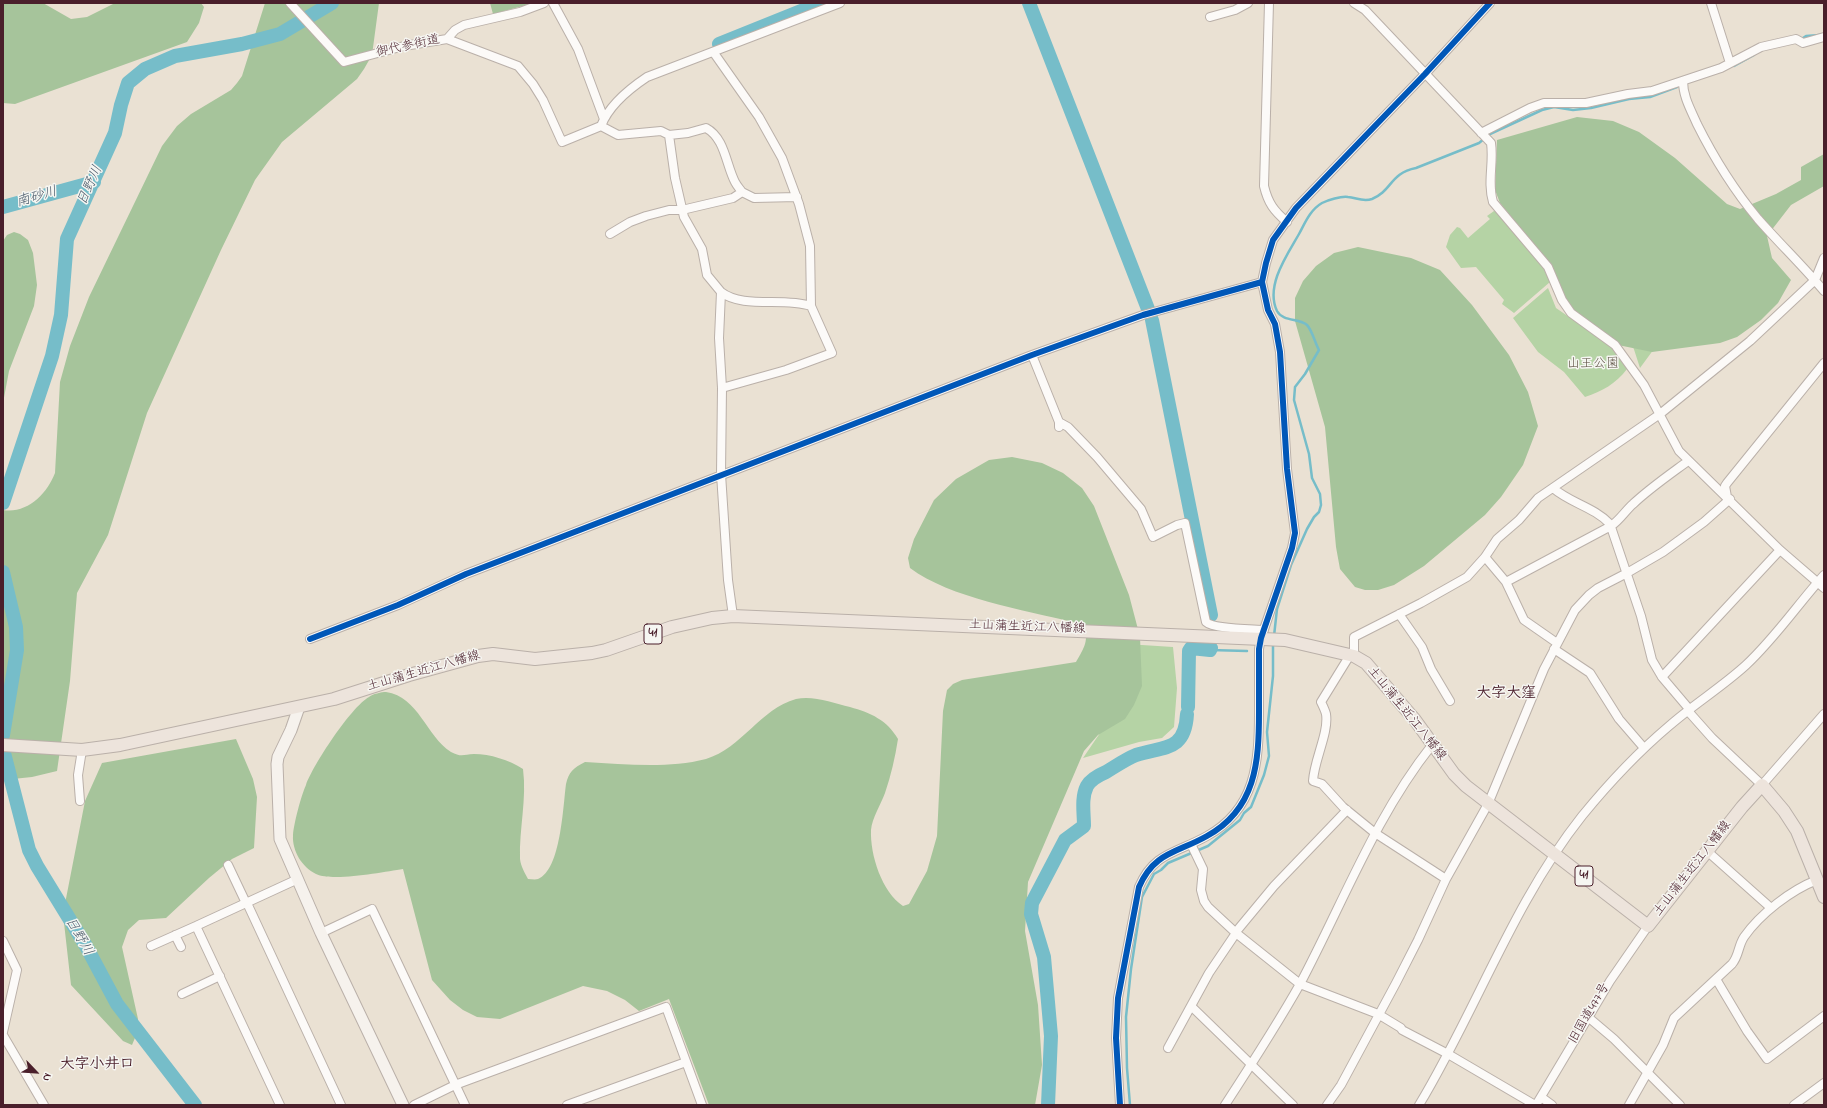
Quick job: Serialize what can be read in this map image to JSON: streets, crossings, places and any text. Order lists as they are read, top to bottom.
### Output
{
  "streets": {
    "main road": ["土山蒲生近江八幡線", "41"],
    "street": ["御代参街道", "旧国道477号"]
  },
  "crossings": [
    ["土山蒲生近江八幡線", "旧国道477号"]
  ],
  "districts": ["大字大窪", "大字小井口"],
  "water": ["日野川", "南砂川"],
  "parks": ["山王公園"],
  "north": "bottom right"
}
